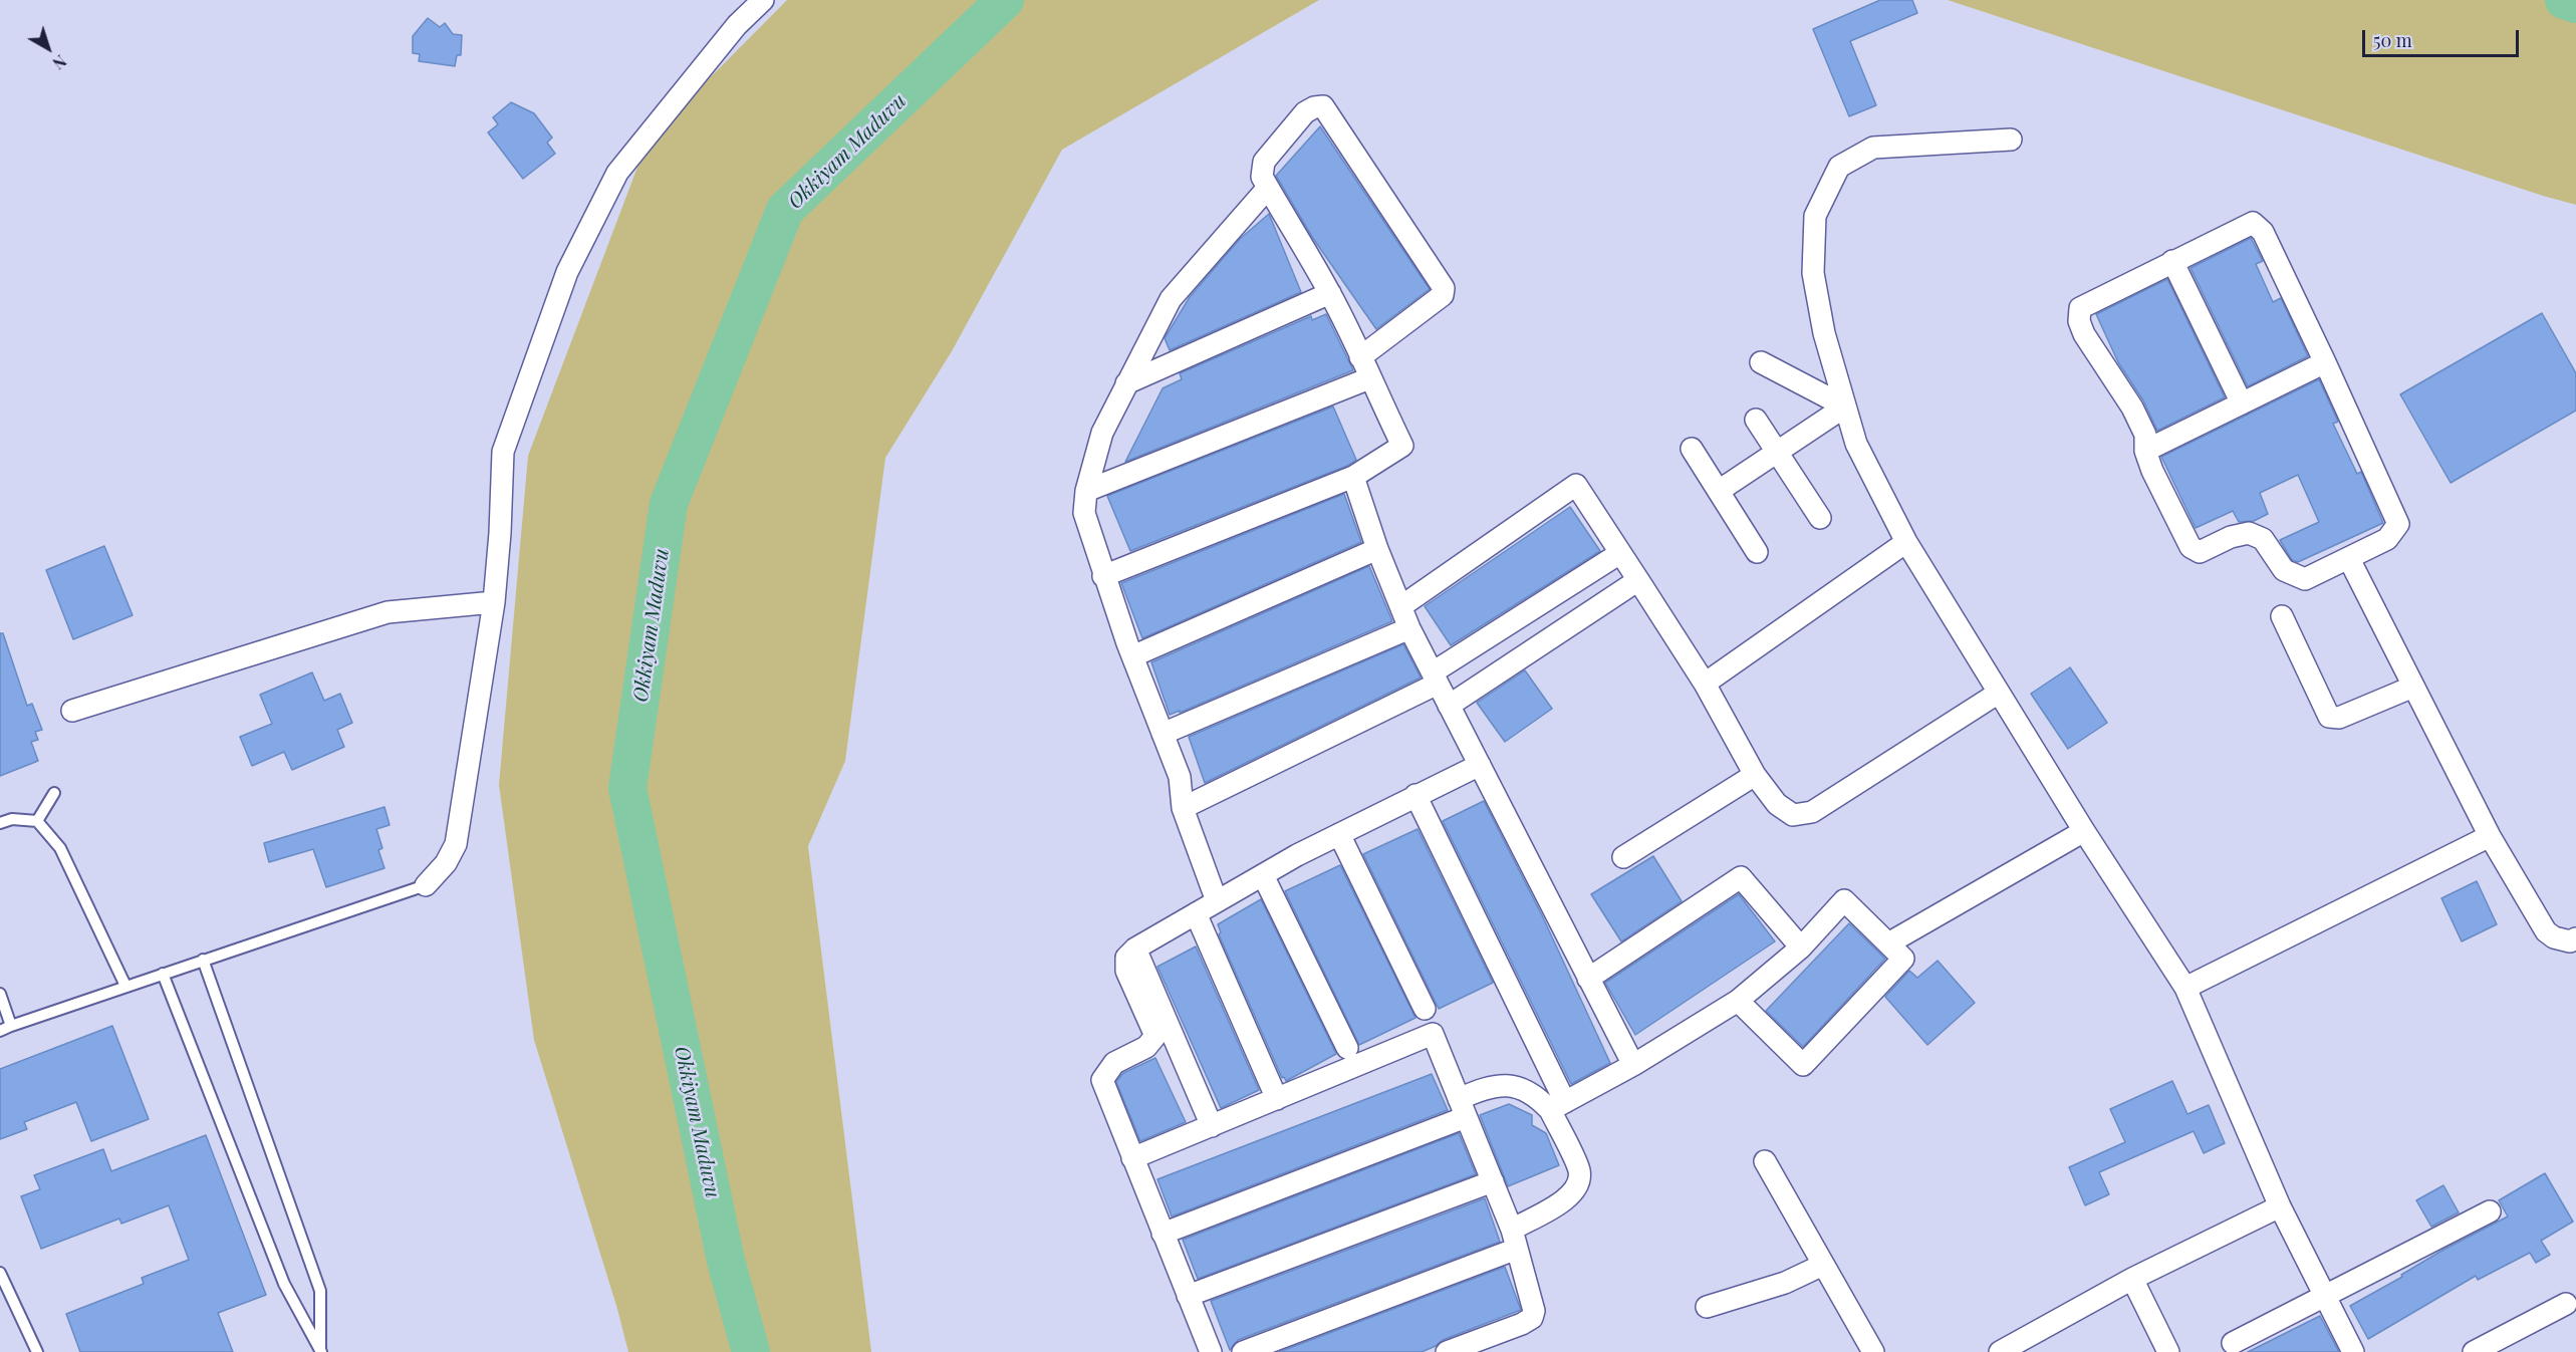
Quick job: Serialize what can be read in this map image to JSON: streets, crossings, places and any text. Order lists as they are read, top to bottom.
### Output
{
  "water": ["Okkiyam Maduvu"],
  "scale_bar": "50 m",
  "north": "bottom right"
}
